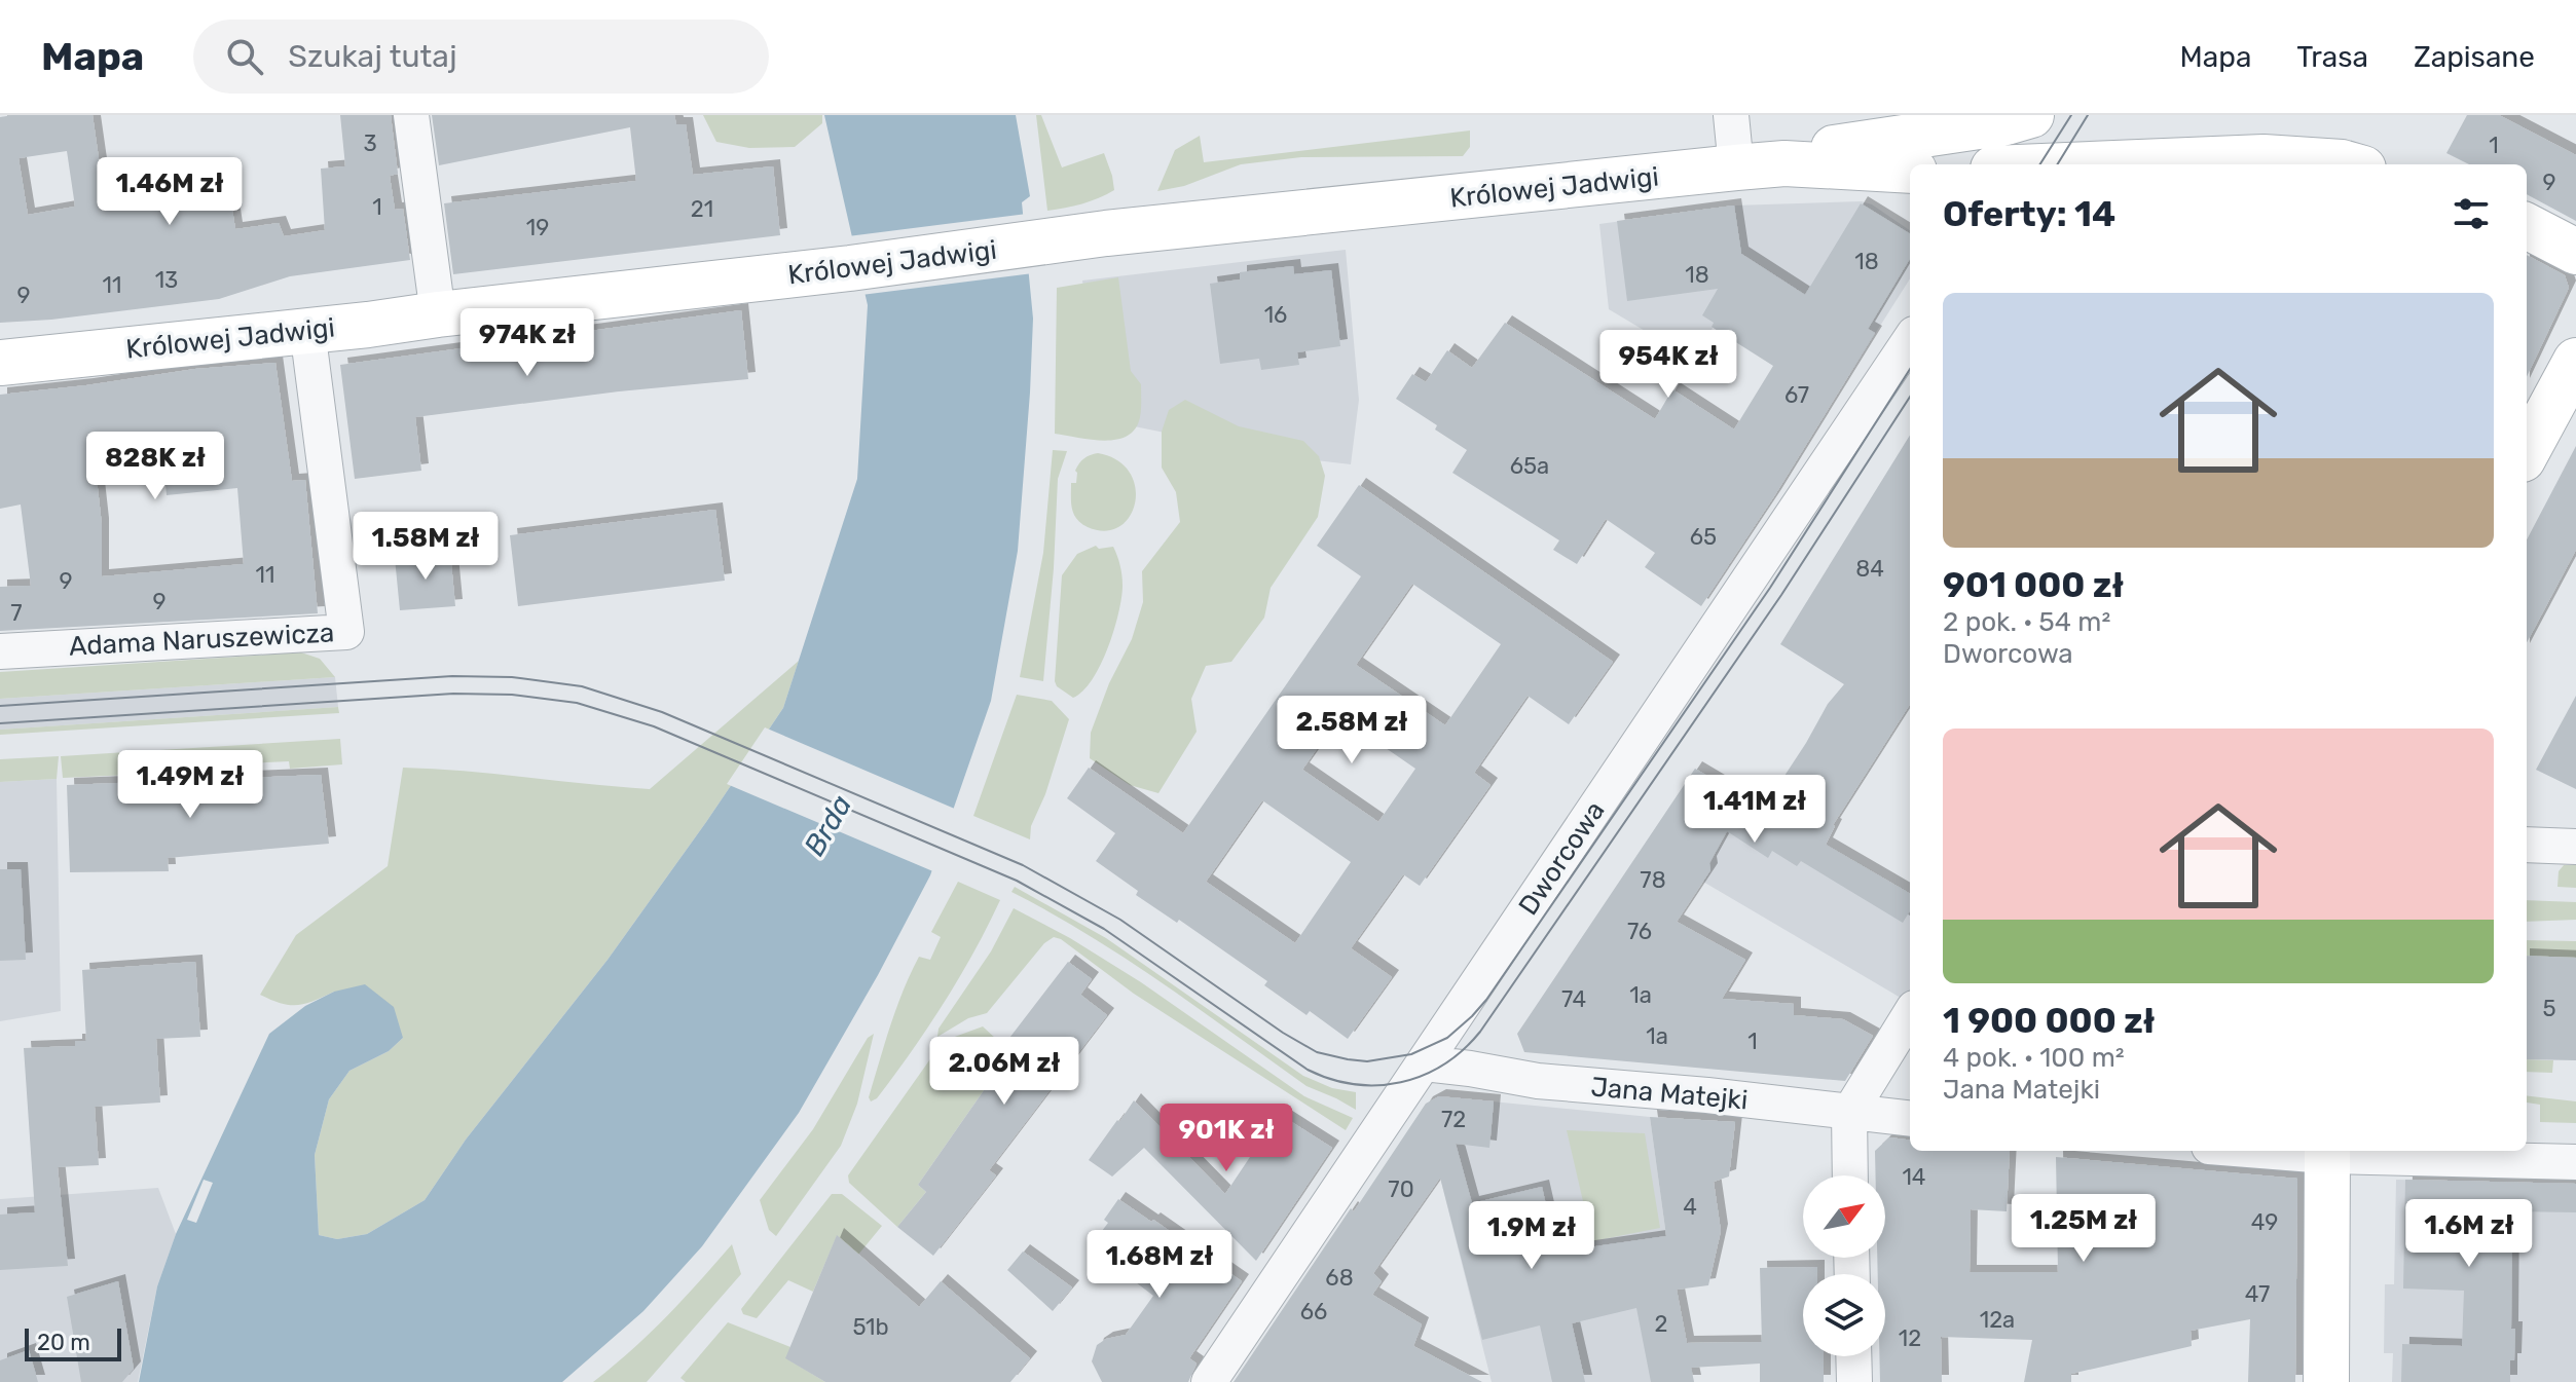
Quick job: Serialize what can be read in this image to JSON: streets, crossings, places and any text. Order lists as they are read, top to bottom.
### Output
{
  "streets": {
    "street": [
      "Królowej Jadwigi",
      "Adama Naruszewicza",
      "Dworcowa",
      "Jana Matejki"
    ]
  },
  "crossings": [
    ["Królowej Jadwigi", "Adama Naruszewicza"],
    ["Dworcowa", "Jana Matejki"]
  ],
  "water": ["Brda"],
  "house_numbers": [
    "3",
    "1",
    "9",
    "1",
    "21",
    "19",
    "18",
    "18",
    "13",
    "11",
    "9",
    "16",
    "67",
    "65a",
    "65",
    "84",
    "11",
    "9",
    "9",
    "7",
    "78",
    "76",
    "1a",
    "74",
    "5",
    "1a",
    "1",
    "72",
    "14",
    "70",
    "4",
    "49",
    "68",
    "47",
    "66",
    "12a",
    "2",
    "51b",
    "12"
  ],
  "scale_bar": "20 m",
  "north": "top right",
  "page": {
    "header": "Mapa",
    "search": "Szukaj tutaj",
    "nav": ["Mapa", "Trasa", "Zapisane"],
    "price": [
      "1.46M zł",
      "974K zł",
      "954K zł",
      "828K zł",
      "1.58M zł",
      "2.58M zł",
      "1.49M zł",
      "1.41M zł",
      "2.06M zł",
      "901K zł",
      "1.25M zł",
      "1.6M zł",
      "1.9M zł",
      "1.68M zł"
    ],
    "heading": "Oferty: 14",
    "list": [
      {
        "name": "901 000 zł",
        "note": "2 pok. · 54 m² · Dworcowa"
      },
      {
        "name": "1 900 000 zł",
        "note": "4 pok. · 100 m² · Jana Matejki"
      }
    ],
    "scale": "20 m"
  }
}
